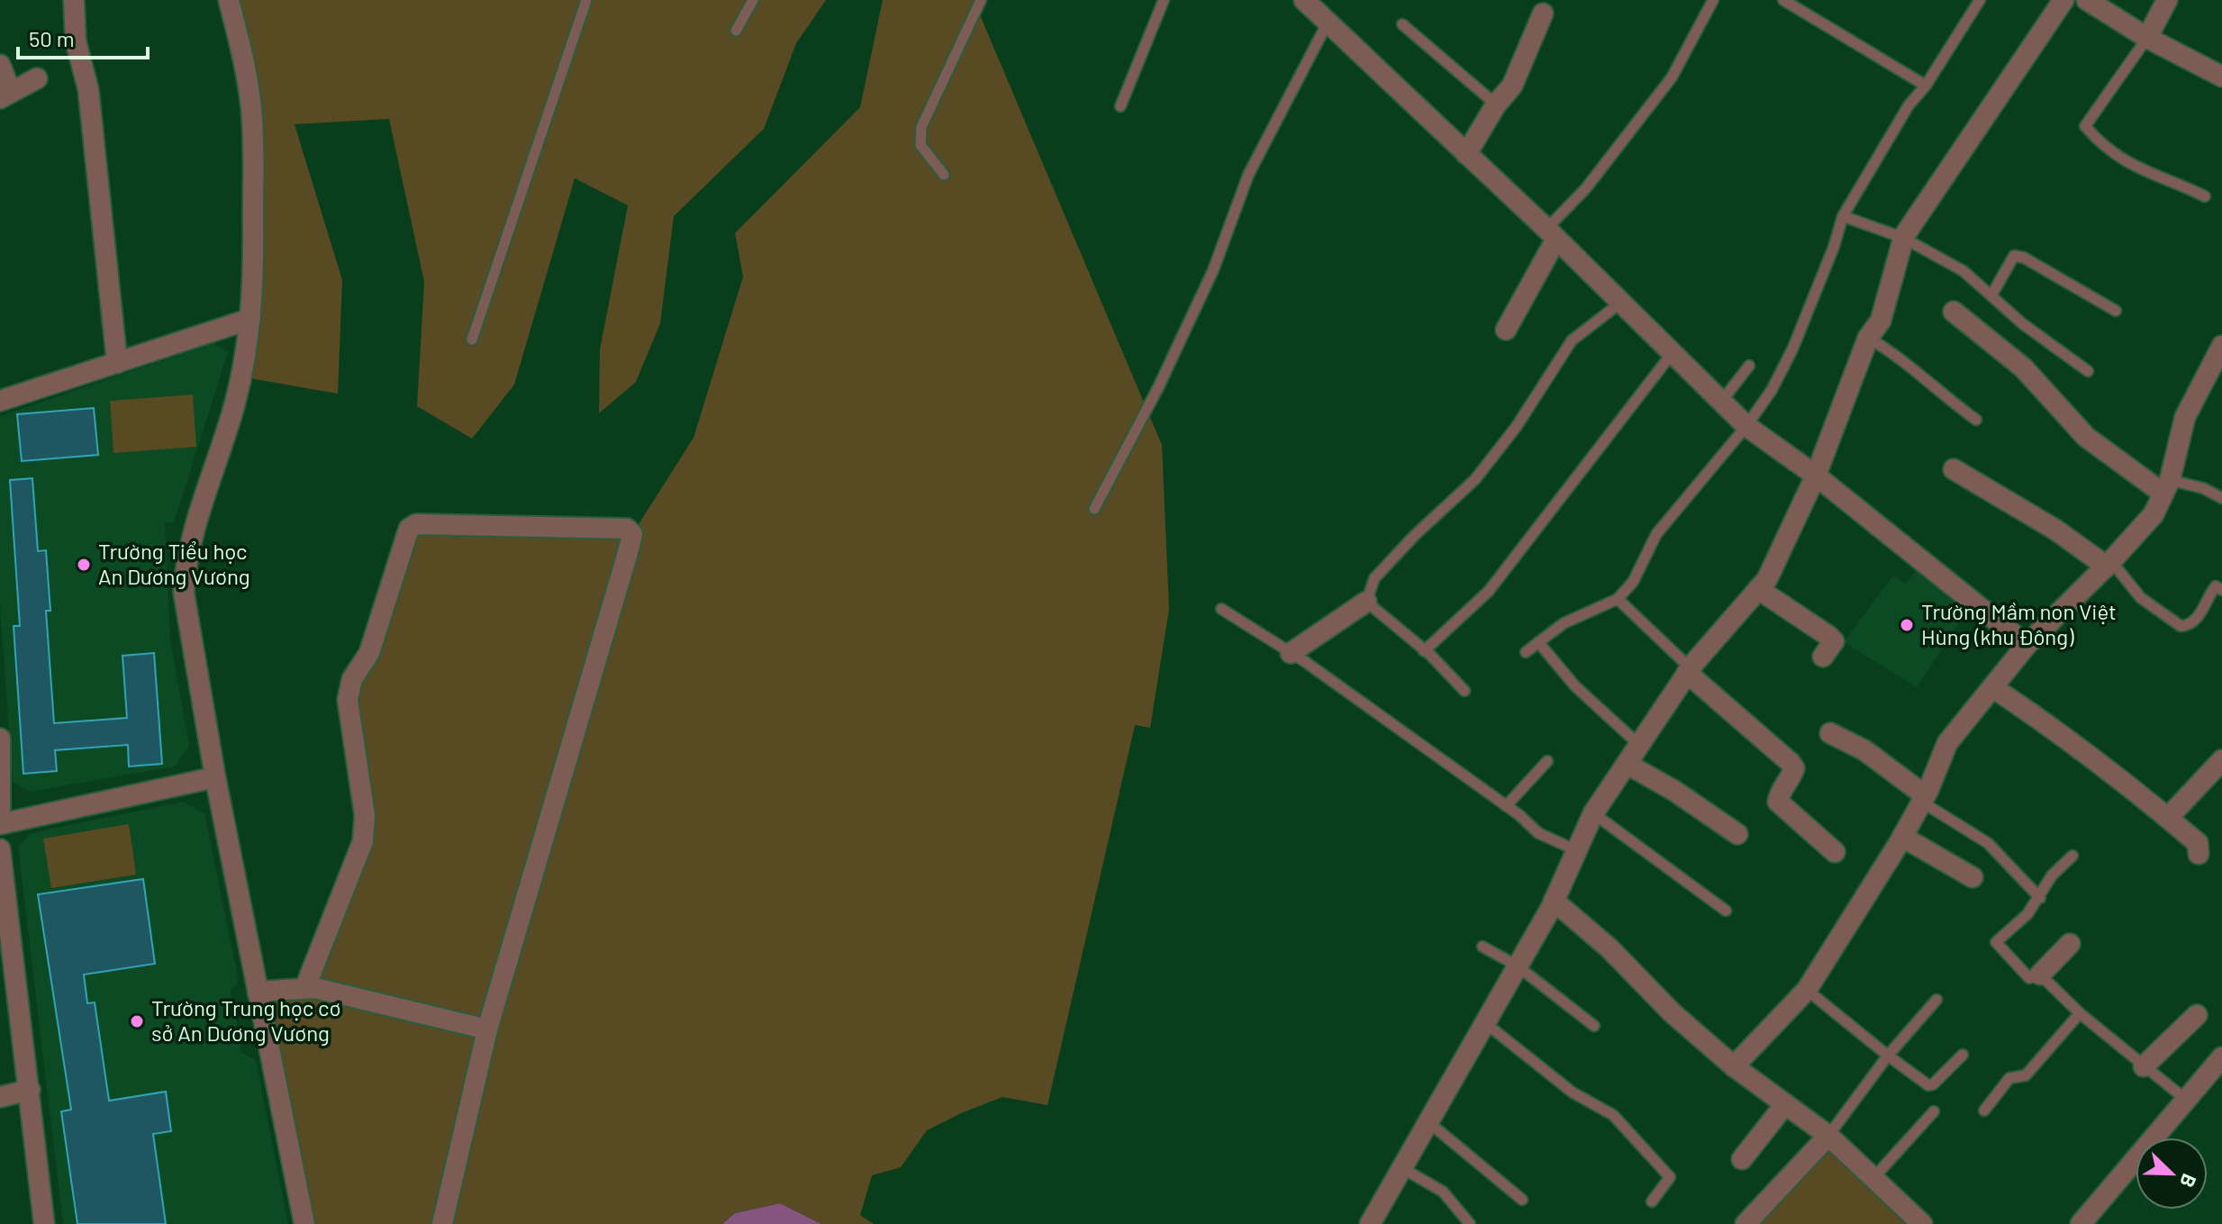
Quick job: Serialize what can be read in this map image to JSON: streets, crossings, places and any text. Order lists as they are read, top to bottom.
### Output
{
  "places": ["Trường Tiểu học An Dương Vương", "Trường Mầm non Việt Hùng (khu Đông)", "Trường Trung học cơ sở An Dương Vương"],
  "scale_bar": "50 m",
  "north": "bottom right"
}
